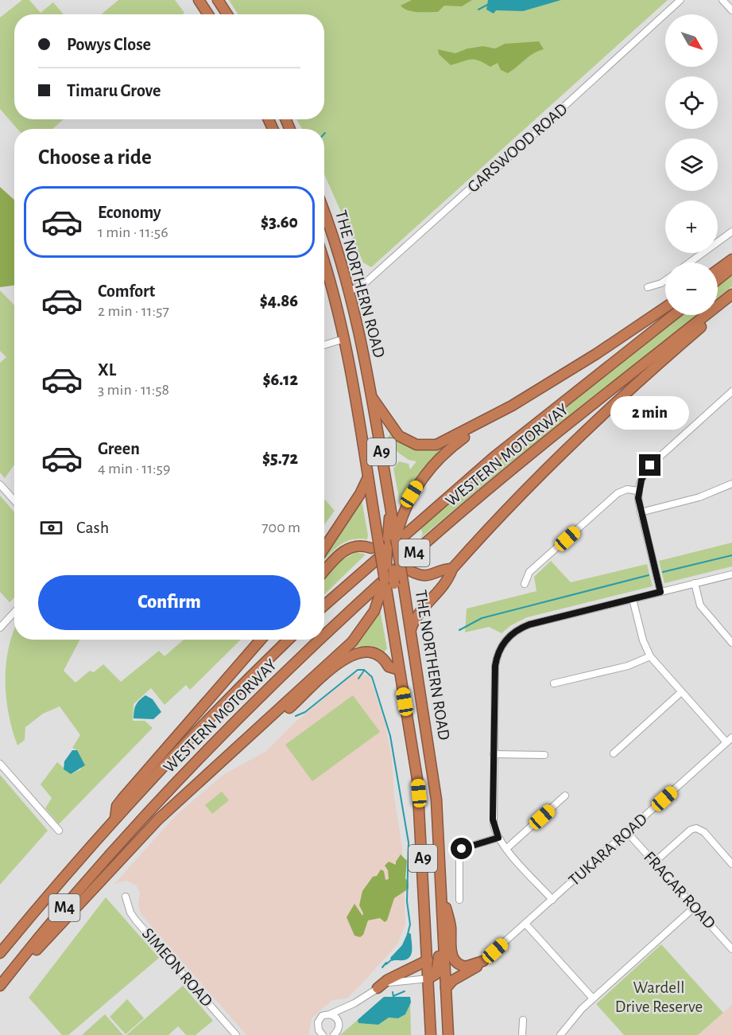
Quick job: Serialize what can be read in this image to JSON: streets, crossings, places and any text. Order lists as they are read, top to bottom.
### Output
{
  "streets": {
    "highway": [
      "THE NORTHERN ROAD",
      "A9",
      "WESTERN MOTORWAY",
      "M4"
    ],
    "street": [
      "GARSWOOD ROAD",
      "TUKARA ROAD",
      "FRAGAR ROAD",
      "SIMEON ROAD"
    ]
  },
  "crossings": [
    ["GARSWOOD ROAD", "THE NORTHERN ROAD"],
    ["THE NORTHERN ROAD", "A9"],
    ["THE NORTHERN ROAD", "M4"],
    ["WESTERN MOTORWAY", "M4"],
    ["TUKARA ROAD", "FRAGAR ROAD"]
  ],
  "parks": ["Wardell Drive Reserve"],
  "north": "bottom right",
  "page": {
    "map_buttons": ["+", "−"],
    "banner": ["Powys Close", "Timaru Grove"],
    "heading": "Choose a ride",
    "list": [
      {
        "name": "Economy",
        "note": "1 min · 11:56",
        "value": "$3.60"
      },
      {
        "name": "Comfort",
        "note": "2 min · 11:57",
        "value": "$4.86"
      },
      {
        "name": "XL",
        "note": "3 min · 11:58",
        "value": "$6.12"
      },
      {
        "name": "Green",
        "note": "4 min · 11:59",
        "value": "$5.72"
      }
    ],
    "bubble": "2 min",
    "pay": ["Cash", "700 m"],
    "buttons": "Confirm"
  }
}
